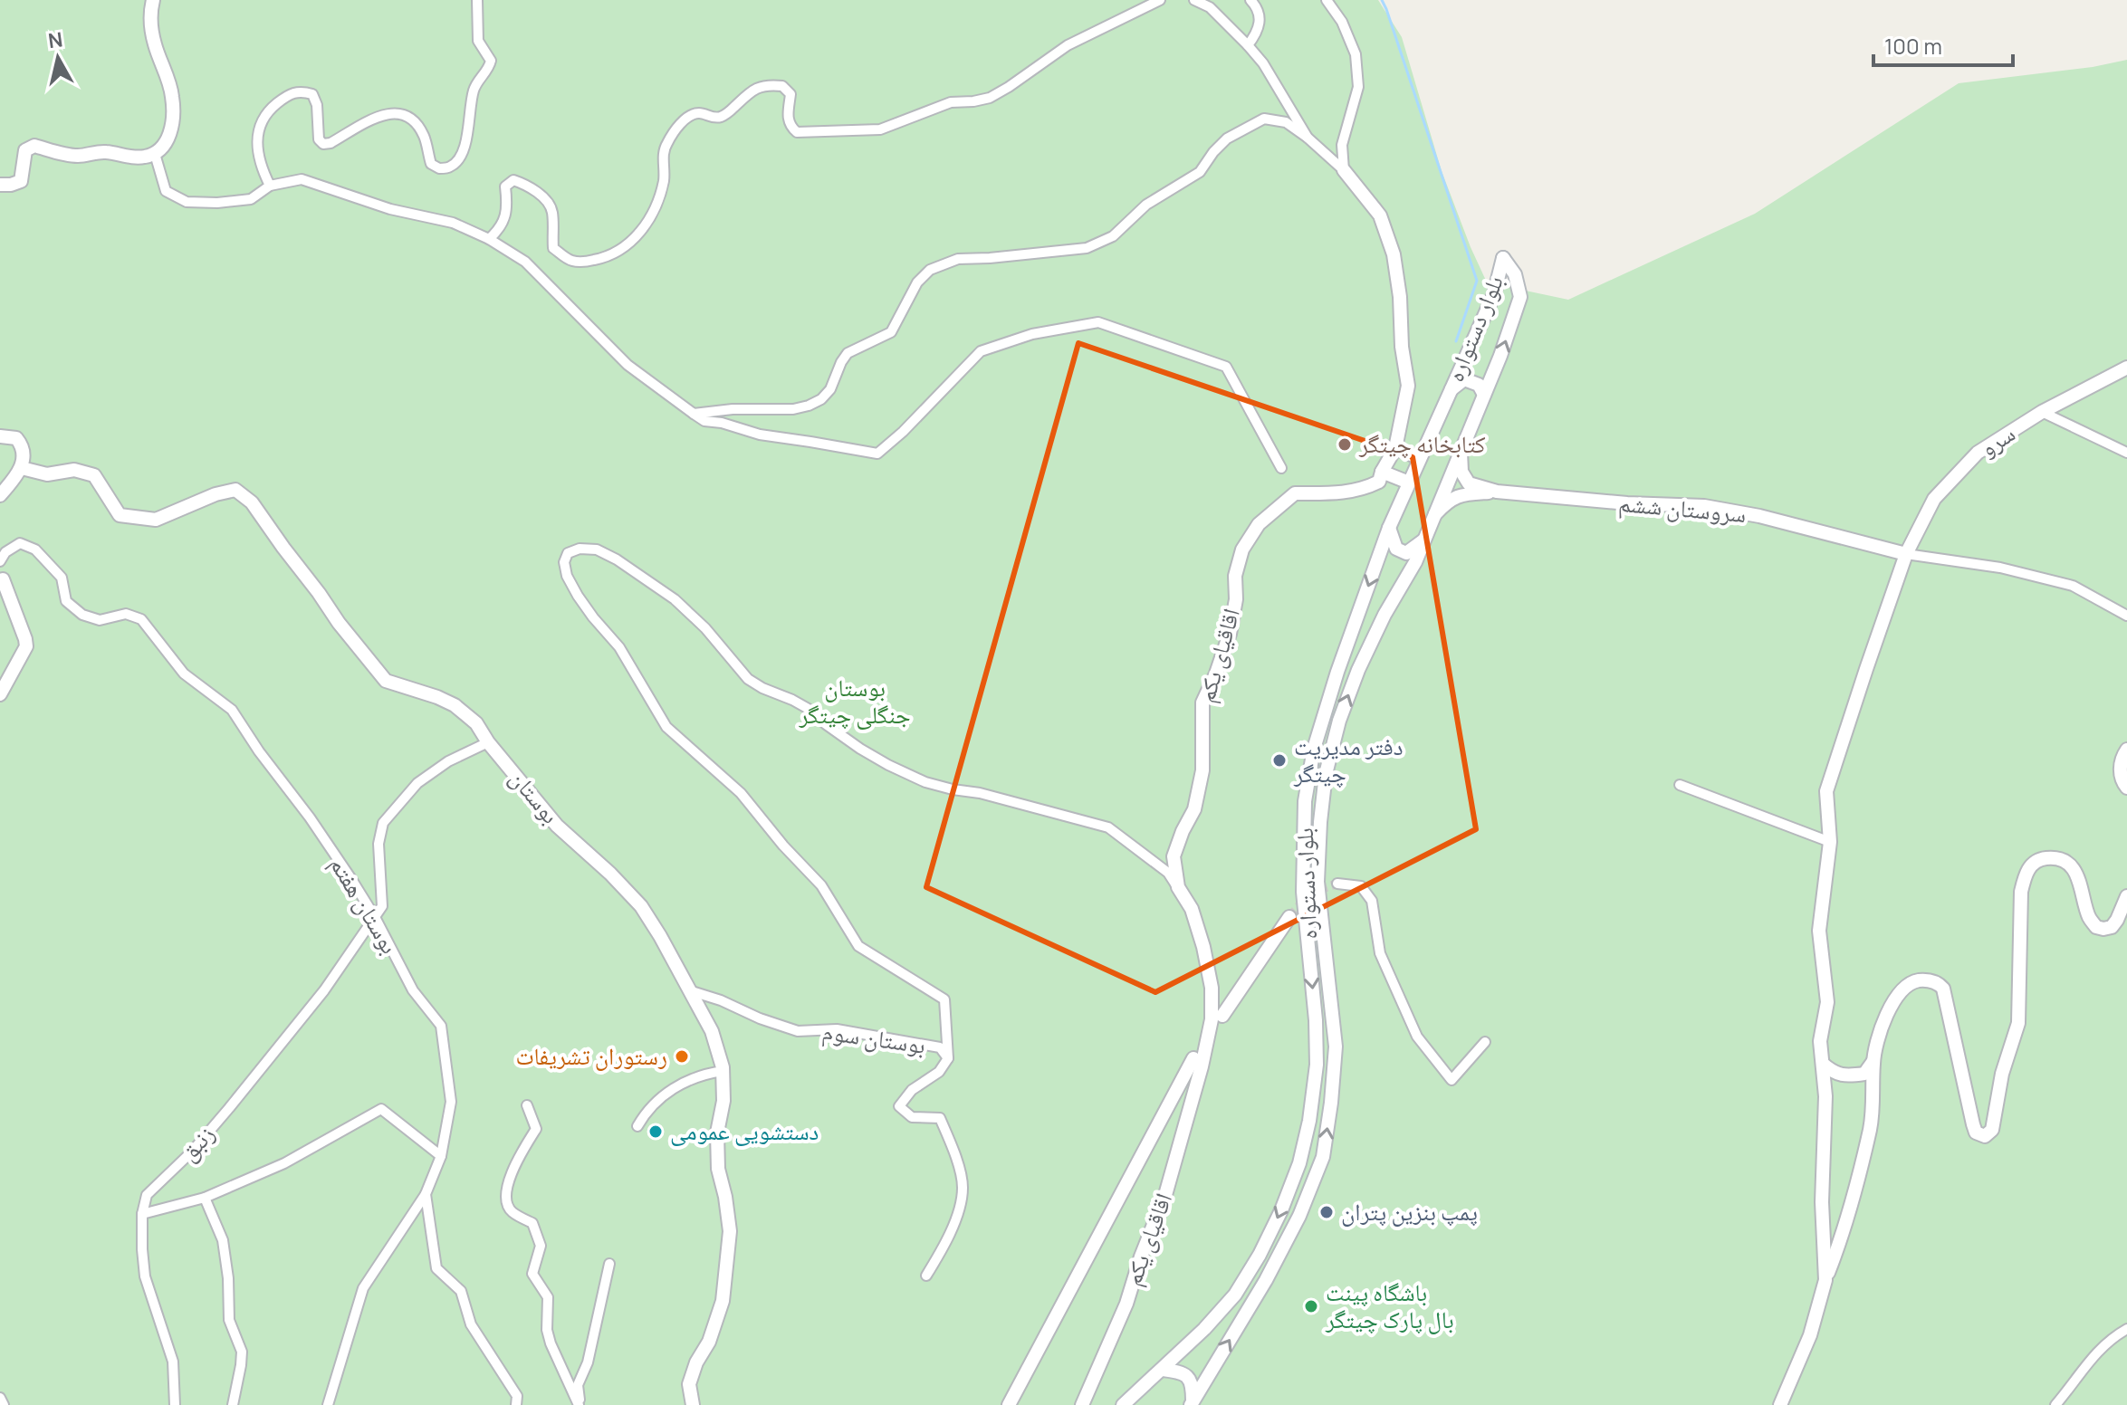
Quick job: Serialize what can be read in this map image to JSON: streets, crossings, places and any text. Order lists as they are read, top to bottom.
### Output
{
  "streets": {
    "street": [
      "بلوار دستواره",
      "سرو",
      "سروستان ششم",
      "اقاقیای یکم",
      "بوستان",
      "بوستان هفتم",
      "بوستان سوم",
      "زنبق"
    ]
  },
  "crossings": [
    ["سرو", "سروستان ششم"],
    ["بوستان", "بوستان سوم"],
    ["بوستان هفتم", "زنبق"]
  ],
  "parks": ["بوستان جنگلی چیتگر"],
  "places": [
    "کتابخانه چیتگر",
    "دفتر مدیریت چیتگر",
    "رستوران تشریفات",
    "دستشویی عمومی",
    "پمپ بنزین پتران",
    "باشگاه پینت بال پارک چیتگر"
  ],
  "scale_bar": "100 m",
  "north": "top"
}
